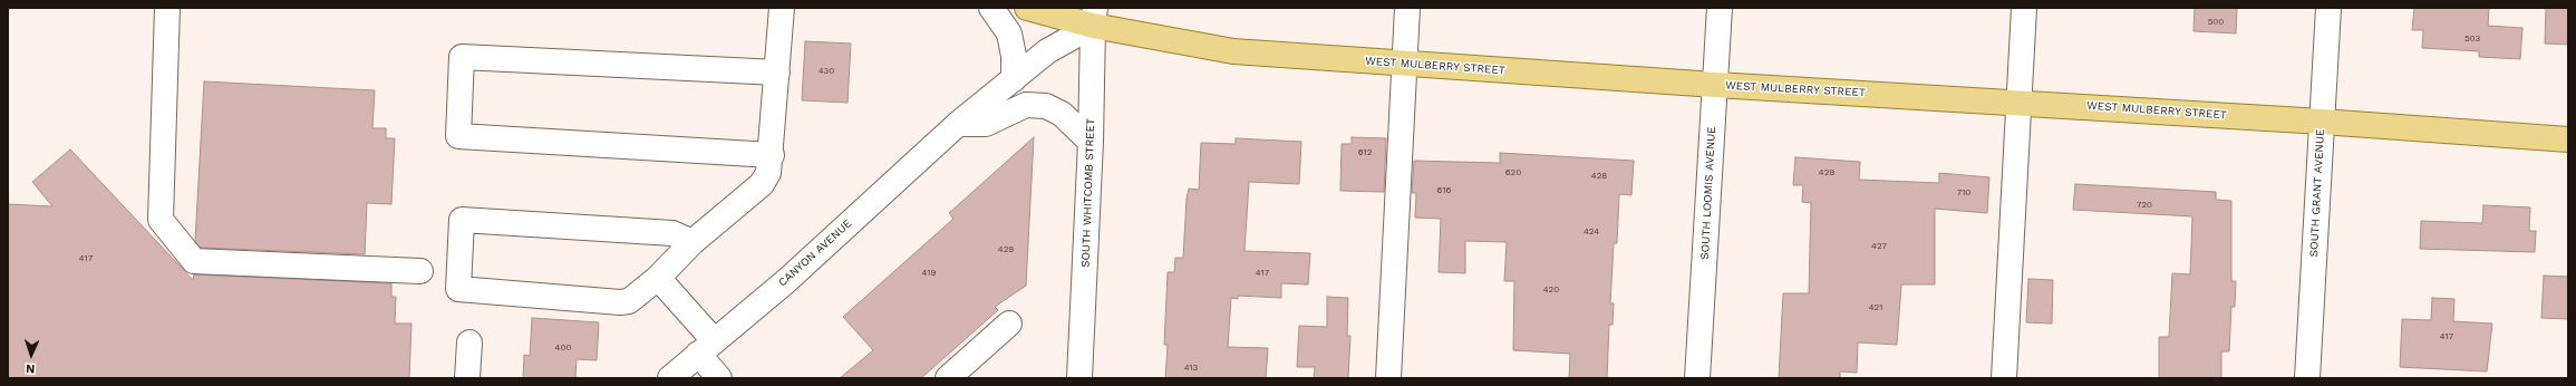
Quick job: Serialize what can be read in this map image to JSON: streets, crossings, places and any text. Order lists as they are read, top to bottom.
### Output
{
  "streets": {
    "main road": ["WEST MULBERRY STREET"],
    "street": [
      "SOUTH WHITCOMB STREET",
      "SOUTH LOOMIS AVENUE",
      "SOUTH GRANT AVENUE",
      "CANYON AVENUE"
    ]
  },
  "crossings": [
    ["WEST MULBERRY STREET", "SOUTH WHITCOMB STREET"],
    ["WEST MULBERRY STREET", "SOUTH LOOMIS AVENUE"],
    ["WEST MULBERRY STREET", "SOUTH GRANT AVENUE"],
    ["WEST MULBERRY STREET", "CANYON AVENUE"],
    ["SOUTH WHITCOMB STREET", "CANYON AVENUE"]
  ],
  "house_numbers": [
    "500",
    "503",
    "430",
    "612",
    "620",
    "429",
    "428",
    "616",
    "710",
    "720",
    "424",
    "427",
    "429",
    "417",
    "419",
    "417",
    "420",
    "421",
    "417",
    "400",
    "413"
  ],
  "north": "bottom"
}
